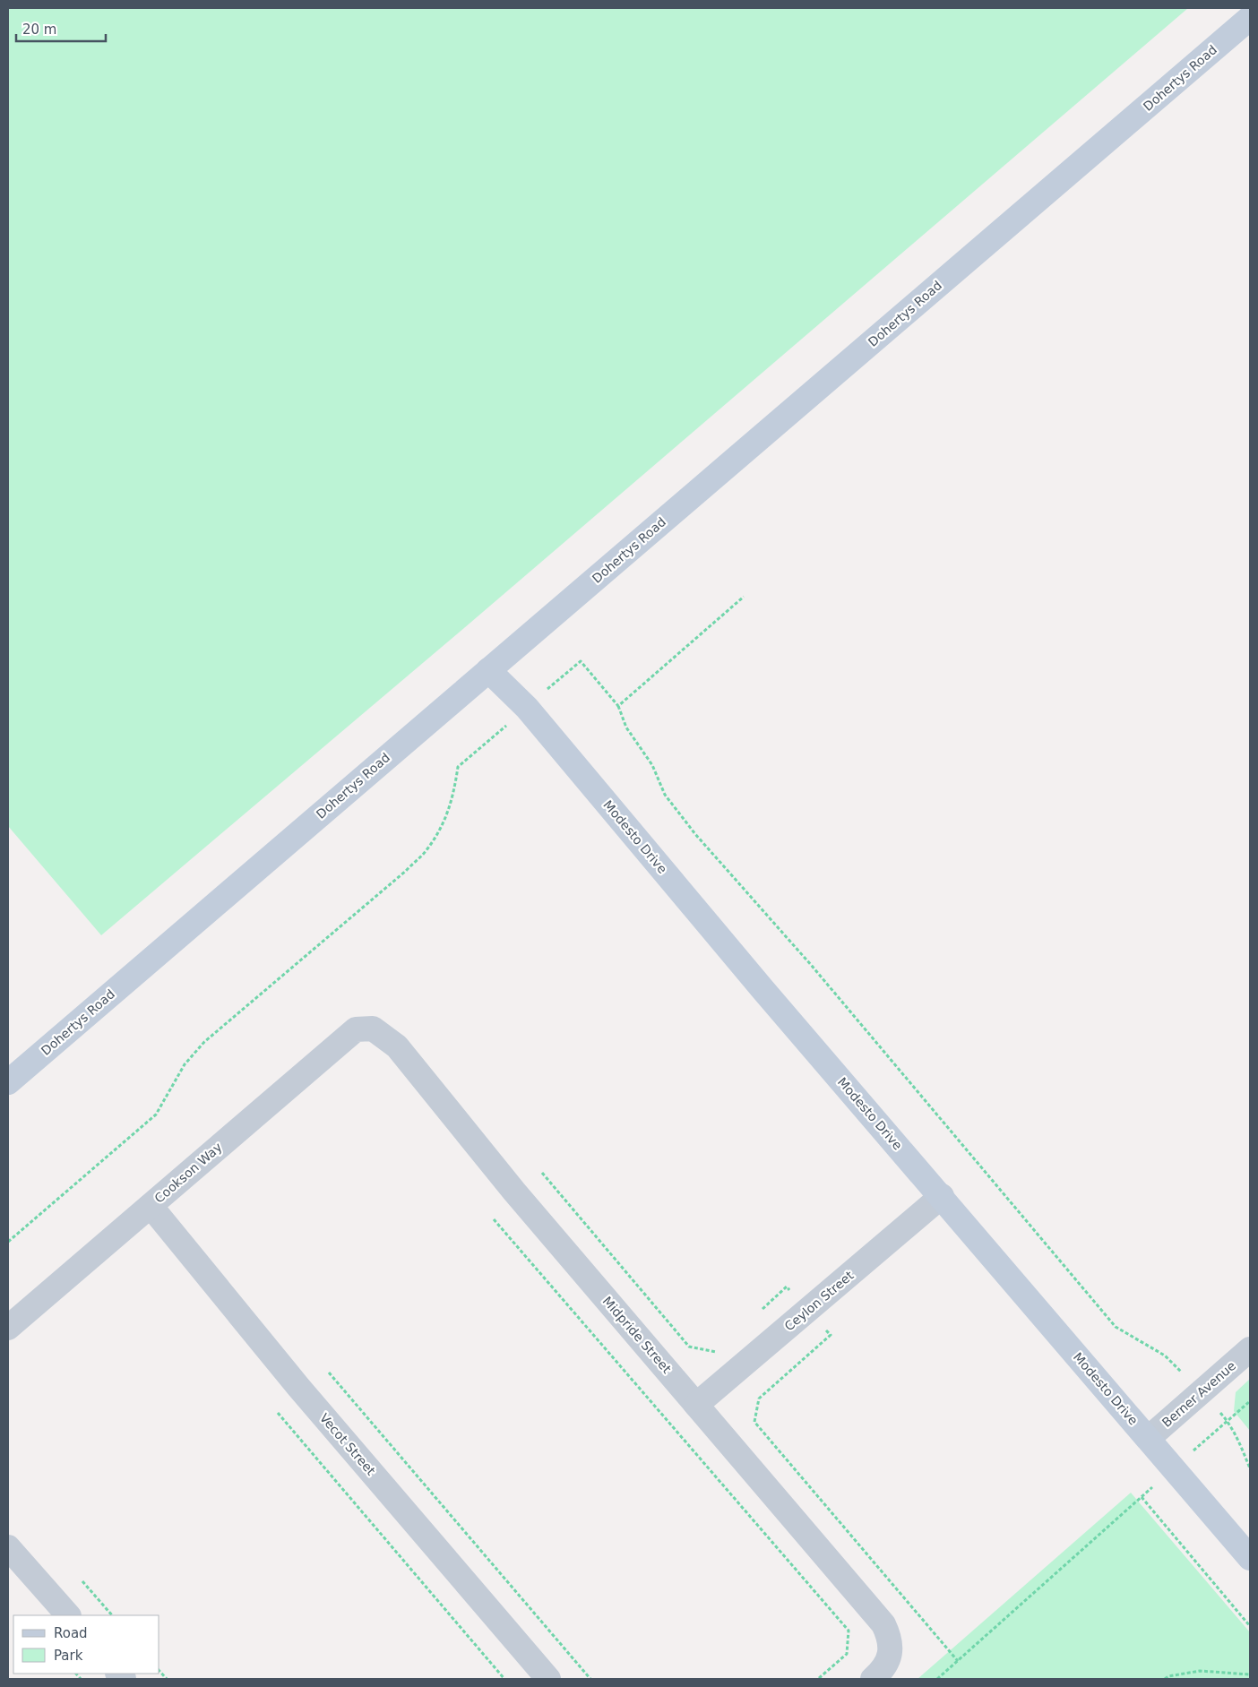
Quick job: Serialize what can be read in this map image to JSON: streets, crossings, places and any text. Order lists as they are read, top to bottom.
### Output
{
  "streets": {
    "street": [
      "Dohertys Road",
      "Modesto Drive",
      "Cookson Way",
      "Ceylon Street",
      "Midpride Street",
      "Berner Avenue",
      "Vecot Street"
    ]
  },
  "crossings": [
    ["Dohertys Road", "Modesto Drive"],
    ["Modesto Drive", "Ceylon Street"],
    ["Modesto Drive", "Berner Avenue"],
    ["Cookson Way", "Midpride Street"],
    ["Cookson Way", "Vecot Street"],
    ["Ceylon Street", "Midpride Street"]
  ],
  "legend": ["Road", "Park"],
  "scale_bar": "20 m"
}
